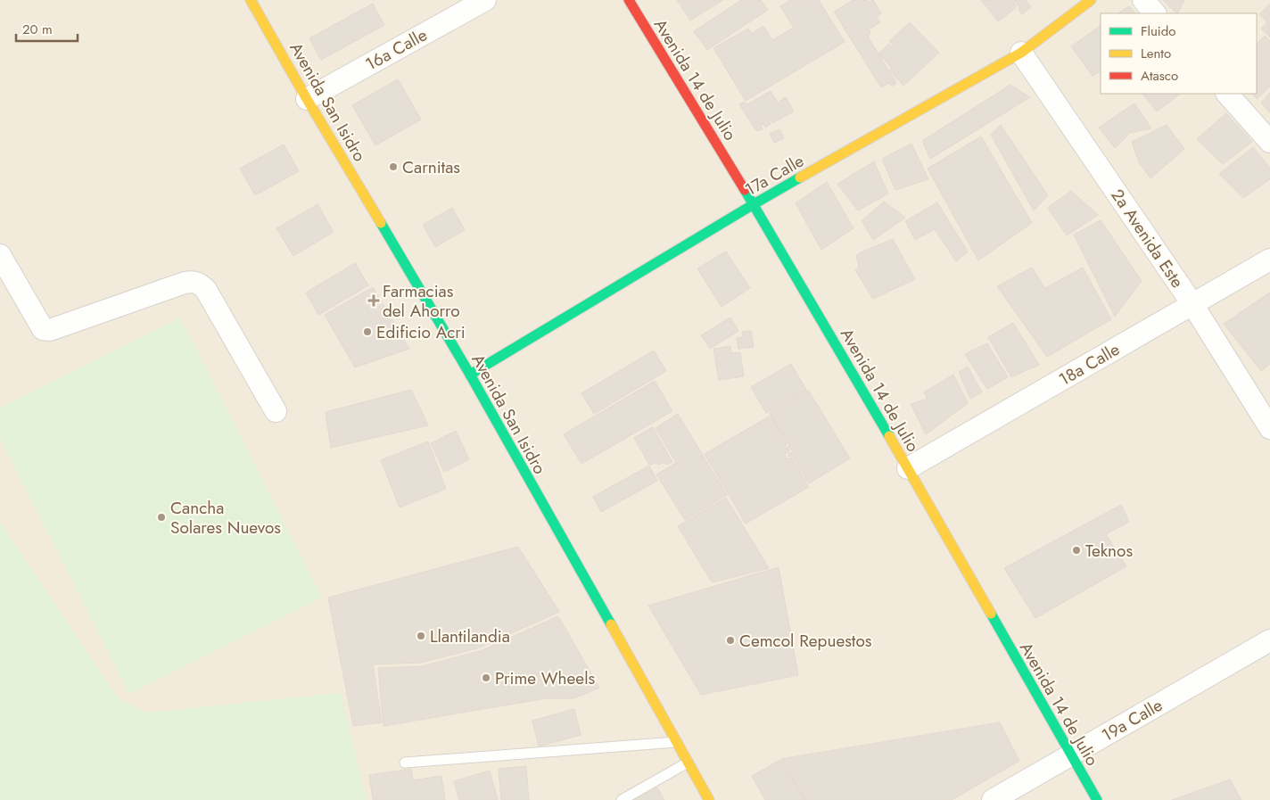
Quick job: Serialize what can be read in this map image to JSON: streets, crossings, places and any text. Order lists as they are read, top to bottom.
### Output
{
  "streets": {
    "street": [
      "16a Calle",
      "Avenida 14 de Julio",
      "Avenida San Isidro",
      "17a Calle",
      "2a Avenida Este",
      "18a Calle",
      "19a Calle"
    ]
  },
  "crossings": [
    ["16a Calle", "Avenida San Isidro"],
    ["Avenida 14 de Julio", "17a Calle"],
    ["Avenida 14 de Julio", "18a Calle"],
    ["Avenida 14 de Julio", "19a Calle"],
    ["Avenida San Isidro", "17a Calle"],
    ["17a Calle", "2a Avenida Este"],
    ["2a Avenida Este", "18a Calle"]
  ],
  "places": {
    "other": [
      "Carnitas",
      "Edificio Acri",
      "Cancha Solares Nuevos",
      "Teknos",
      "Llantilandia",
      "Cemcol Repuestos",
      "Prime Wheels"
    ],
    "health": ["Farmacias del Ahorro"]
  },
  "legend": ["Fluido", "Lento", "Atasco"],
  "scale_bar": "20 m"
}
